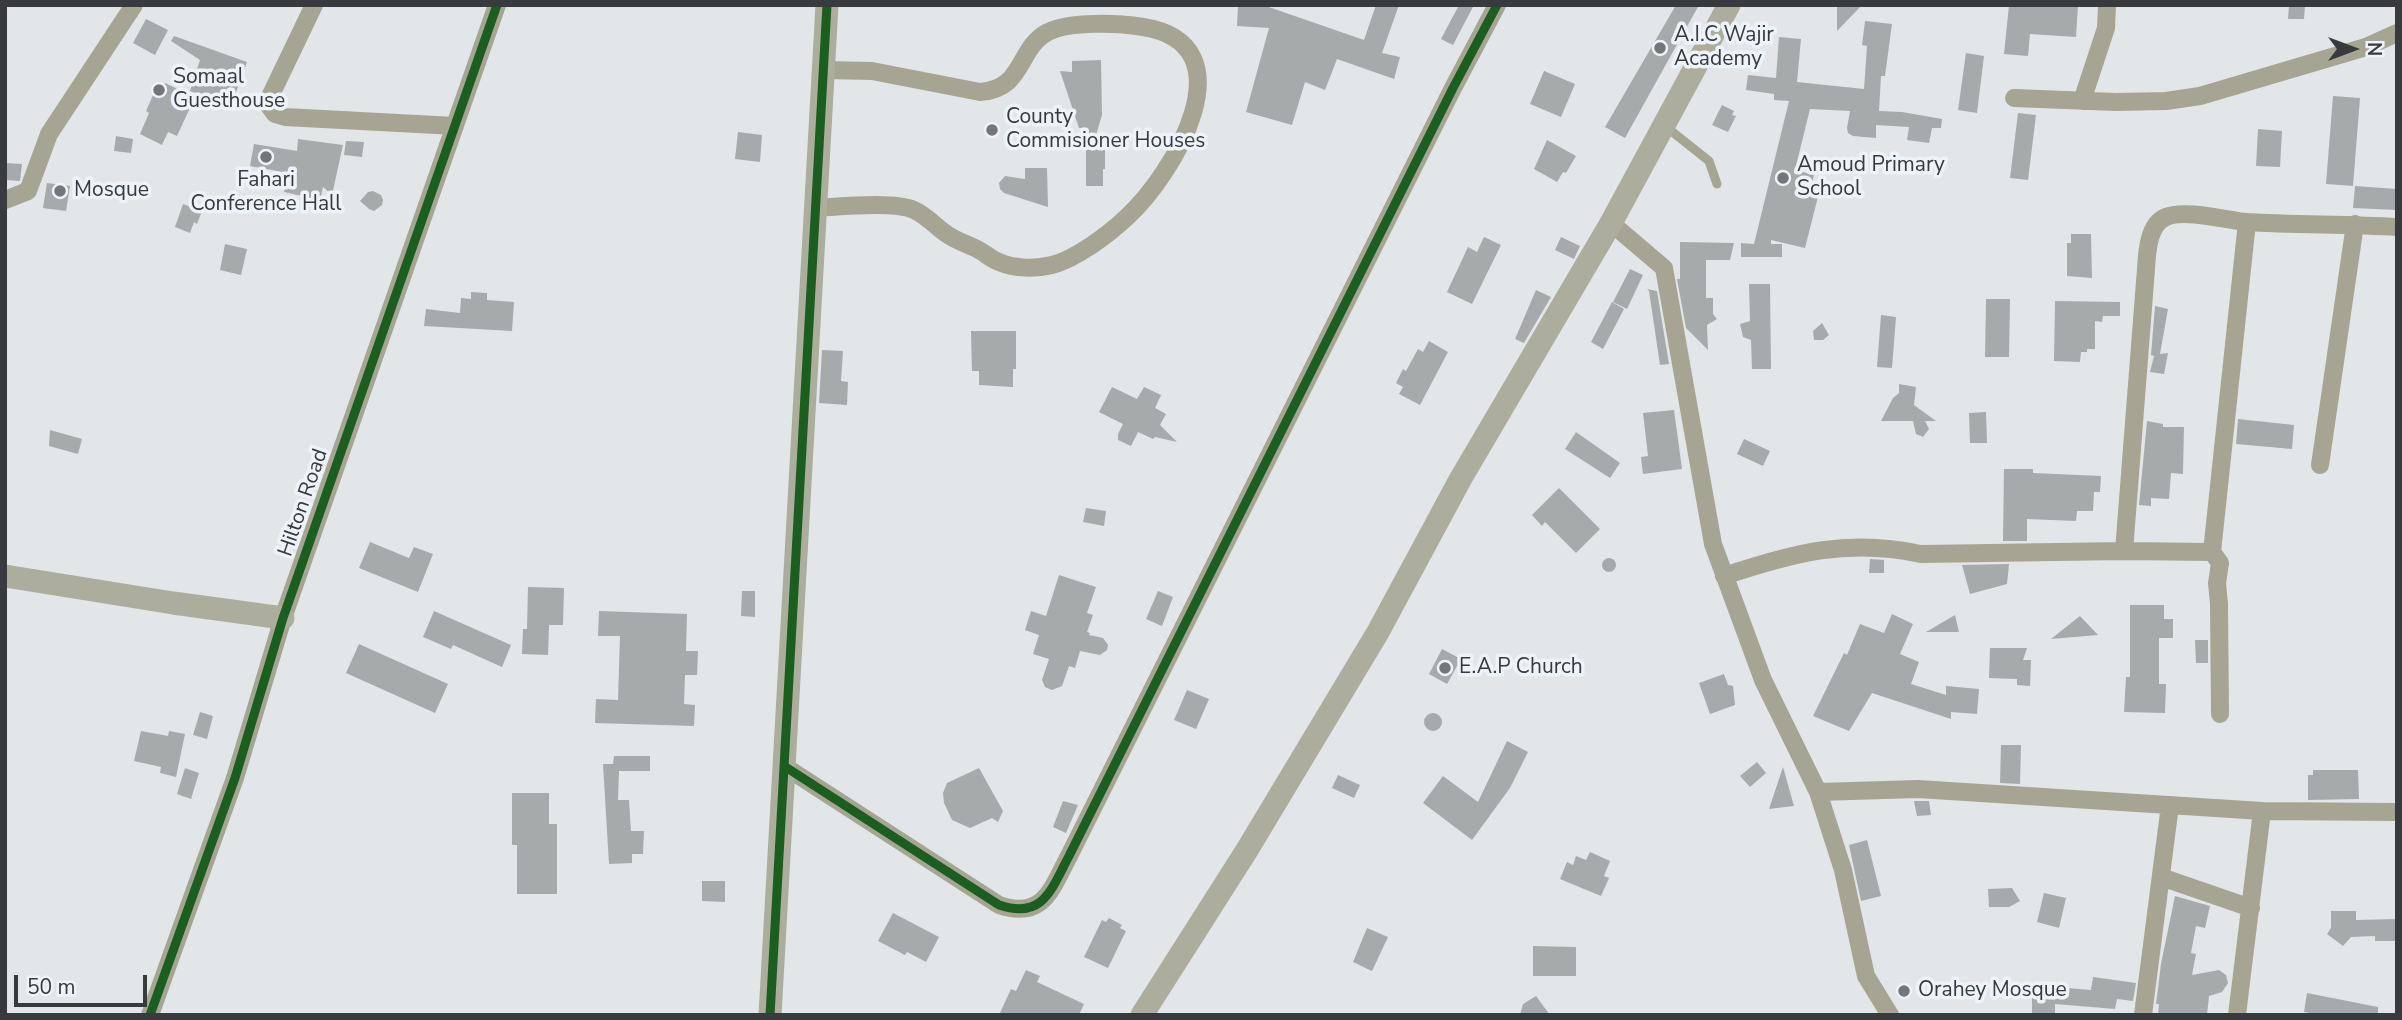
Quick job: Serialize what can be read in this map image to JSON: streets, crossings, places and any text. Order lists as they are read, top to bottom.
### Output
{
  "streets": {
    "street": ["Hilton Road"]
  },
  "places": [
    "A.I.C Wajir Academy",
    "Somaal Guesthouse",
    "County Commisioner Houses",
    "Fahari Conference Hall",
    "Amoud Primary School",
    "Mosque",
    "E.A.P Church",
    "Orahey Mosque"
  ],
  "scale_bar": "50 m",
  "north": "right"
}
